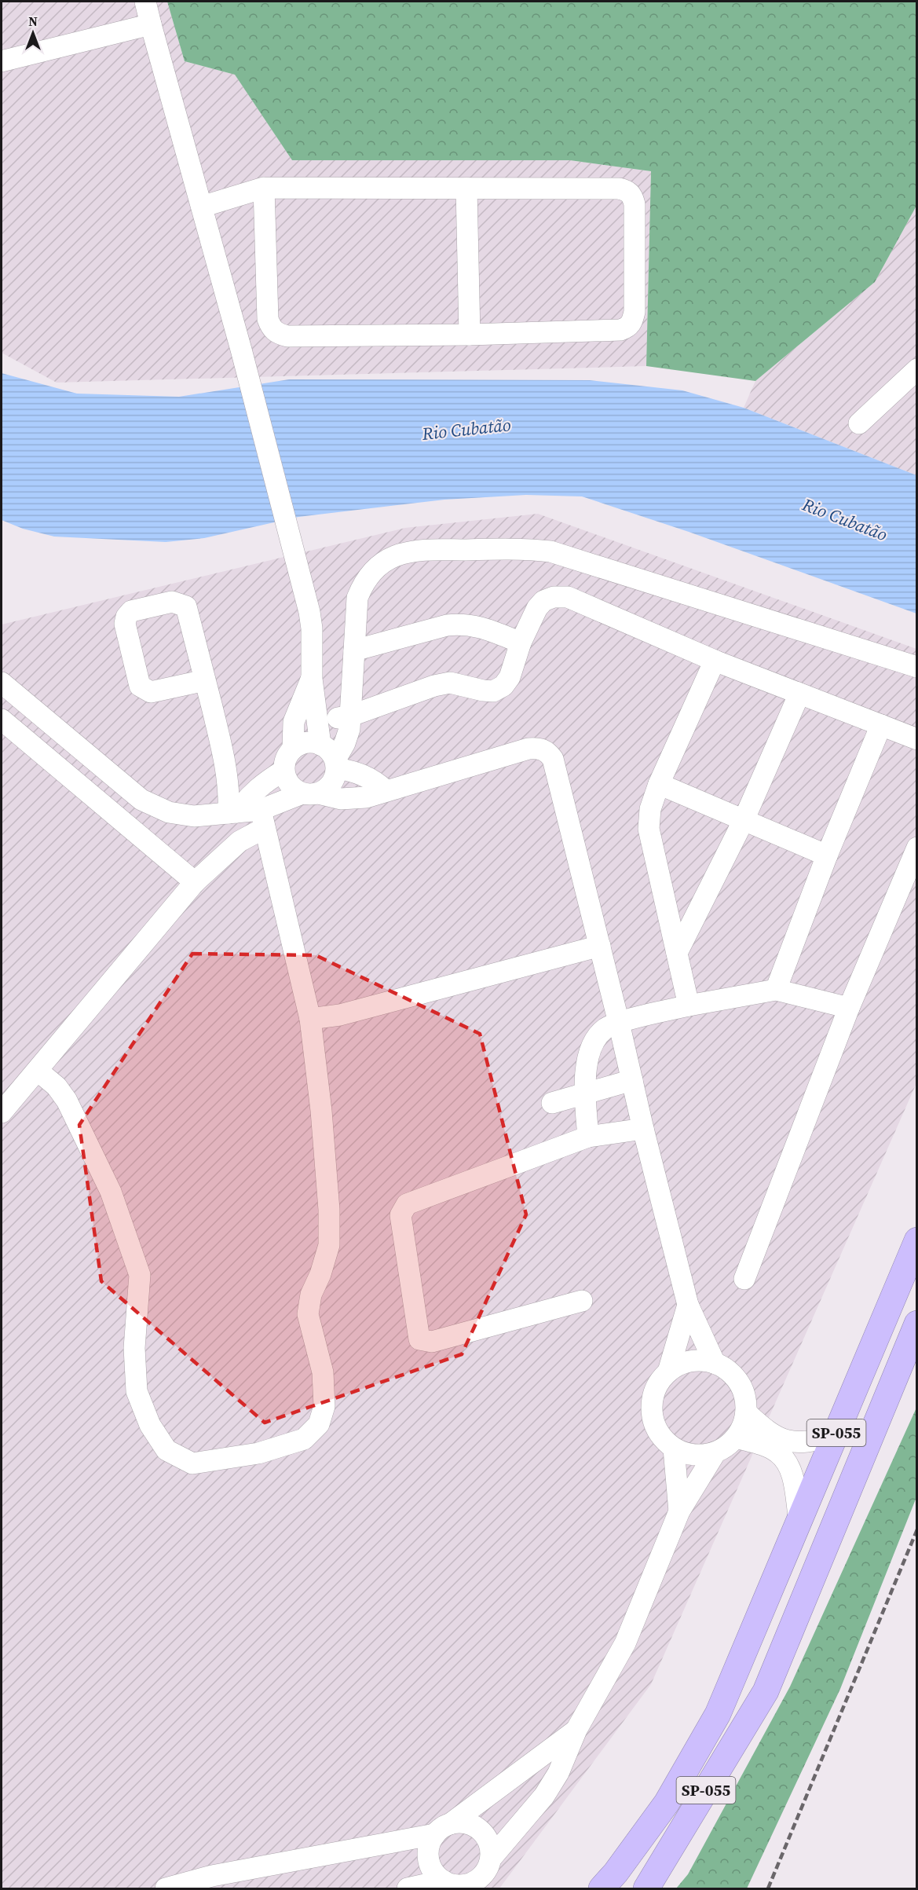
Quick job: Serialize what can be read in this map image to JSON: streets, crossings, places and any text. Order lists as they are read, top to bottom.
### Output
{
  "streets": {
    "highway": ["SP-055"]
  },
  "water": ["Rio Cubatão"],
  "north": "top"
}
